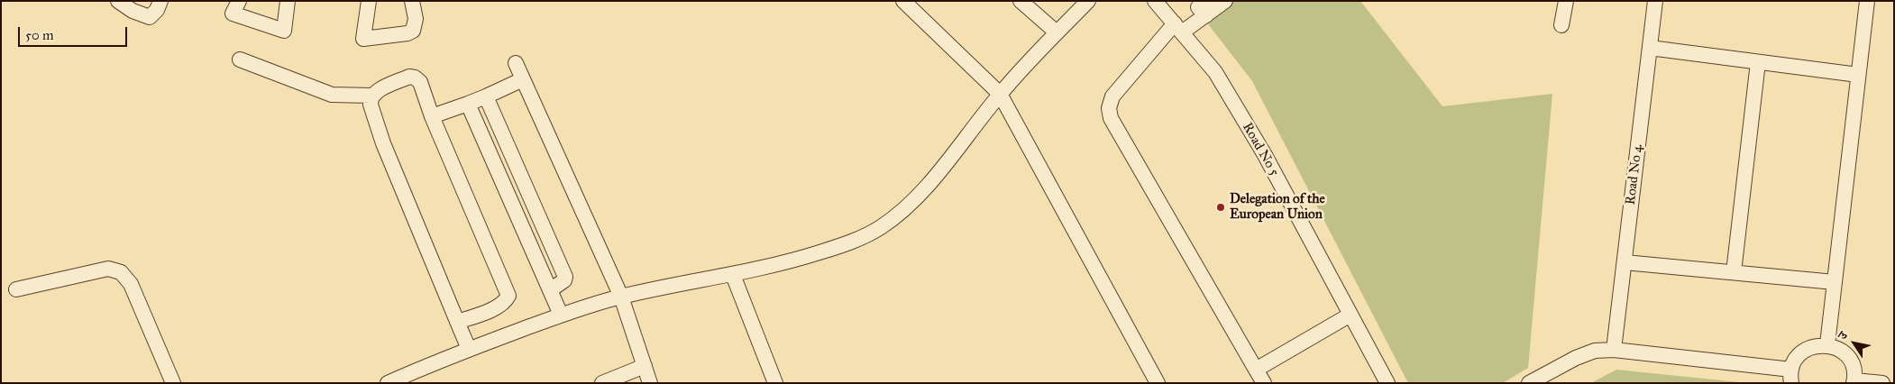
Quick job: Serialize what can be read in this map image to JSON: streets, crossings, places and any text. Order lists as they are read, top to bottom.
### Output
{
  "streets": {
    "street": ["Road No 5", "Road No 4"]
  },
  "places": ["Delegation of the European Union"],
  "scale_bar": "50 m",
  "north": "top left"
}
